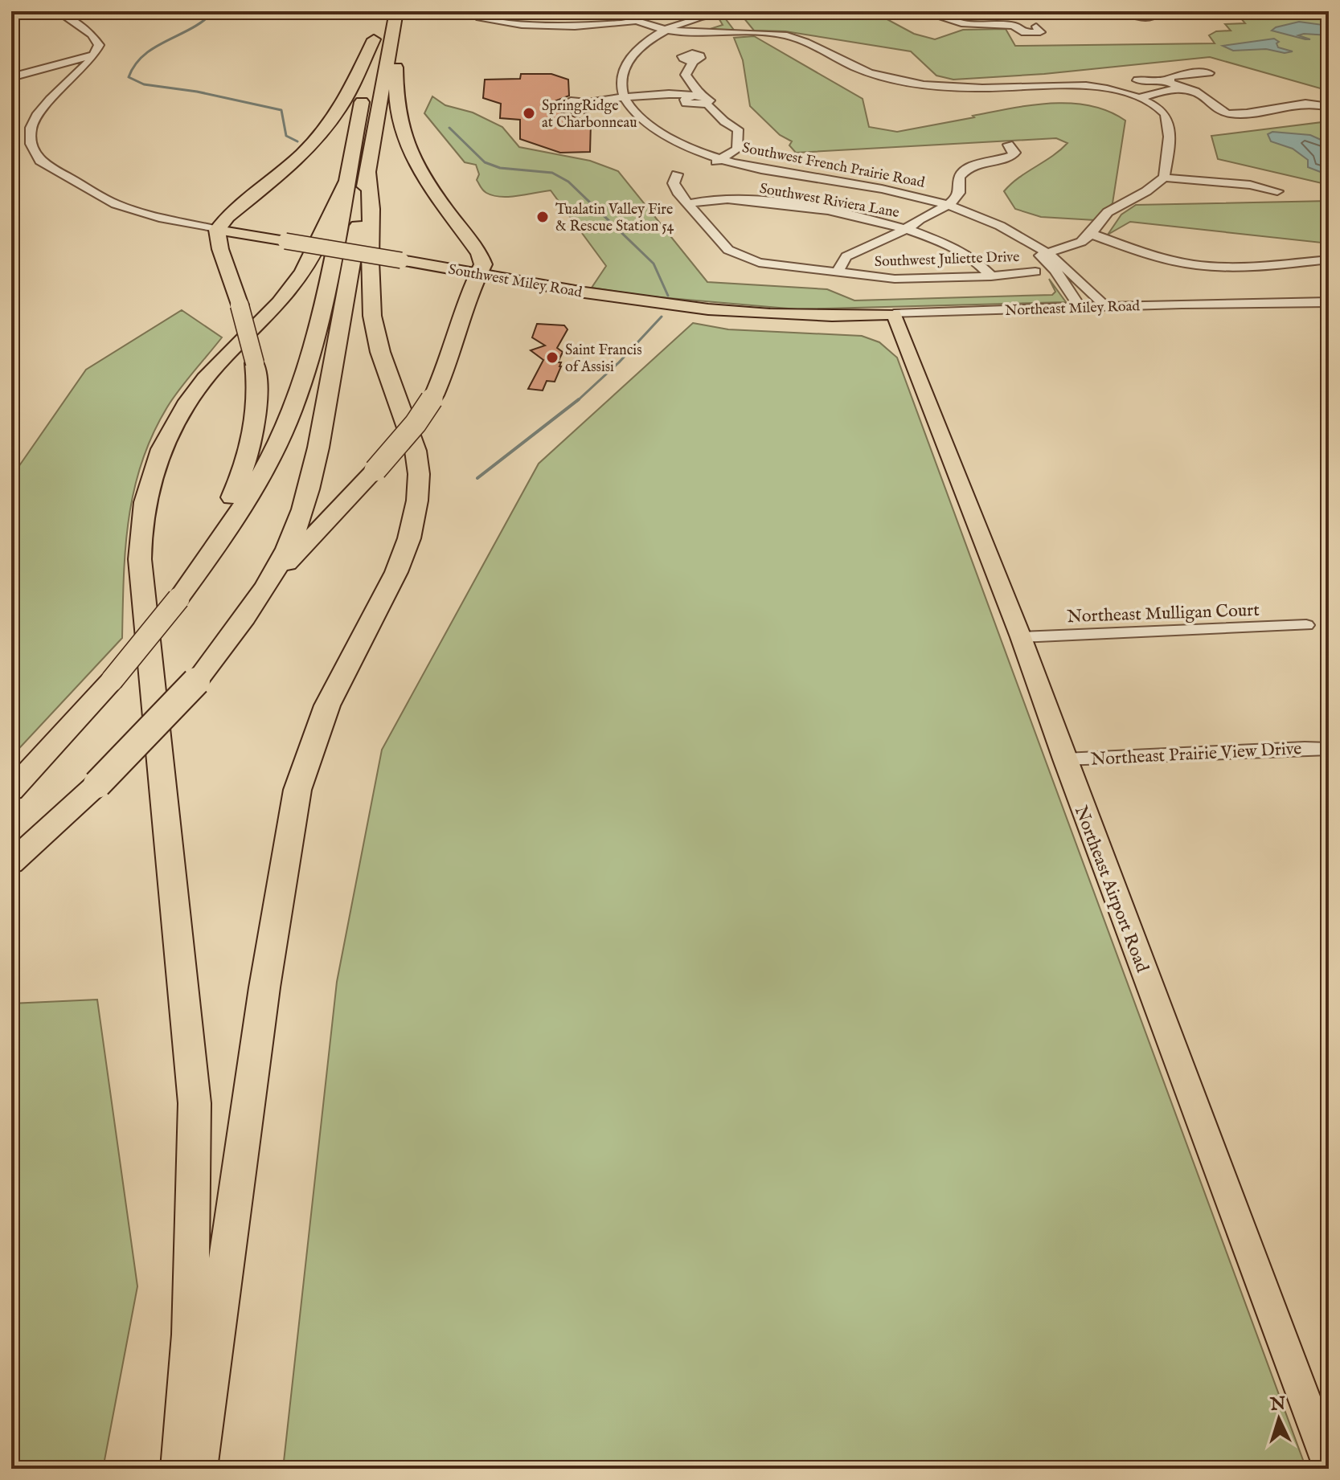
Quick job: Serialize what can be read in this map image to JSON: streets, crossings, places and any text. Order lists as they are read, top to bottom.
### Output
{
  "streets": {
    "main road": ["Southwest Miley Road", "Northeast Miley Road", "Northeast Airport Road"],
    "street": [
      "Southwest French Prairie Road",
      "Southwest Riviera Lane",
      "Southwest Juliette Drive",
      "Northeast Mulligan Court",
      "Northeast Prairie View Drive"
    ]
  },
  "crossings": [
    ["Southwest French Prairie Road", "Northeast Miley Road"],
    ["Southwest Riviera Lane", "Southwest Juliette Drive"],
    ["Southwest Miley Road", "Northeast Miley Road"],
    ["Northeast Miley Road", "Northeast Airport Road"],
    ["Northeast Mulligan Court", "Northeast Airport Road"],
    ["Northeast Prairie View Drive", "Northeast Airport Road"]
  ],
  "places": ["SpringRidge at Charbonneau", "Tualatin Valley Fire & Rescue Station 54", "Saint Francis of Assisi"],
  "north": "top"
}
